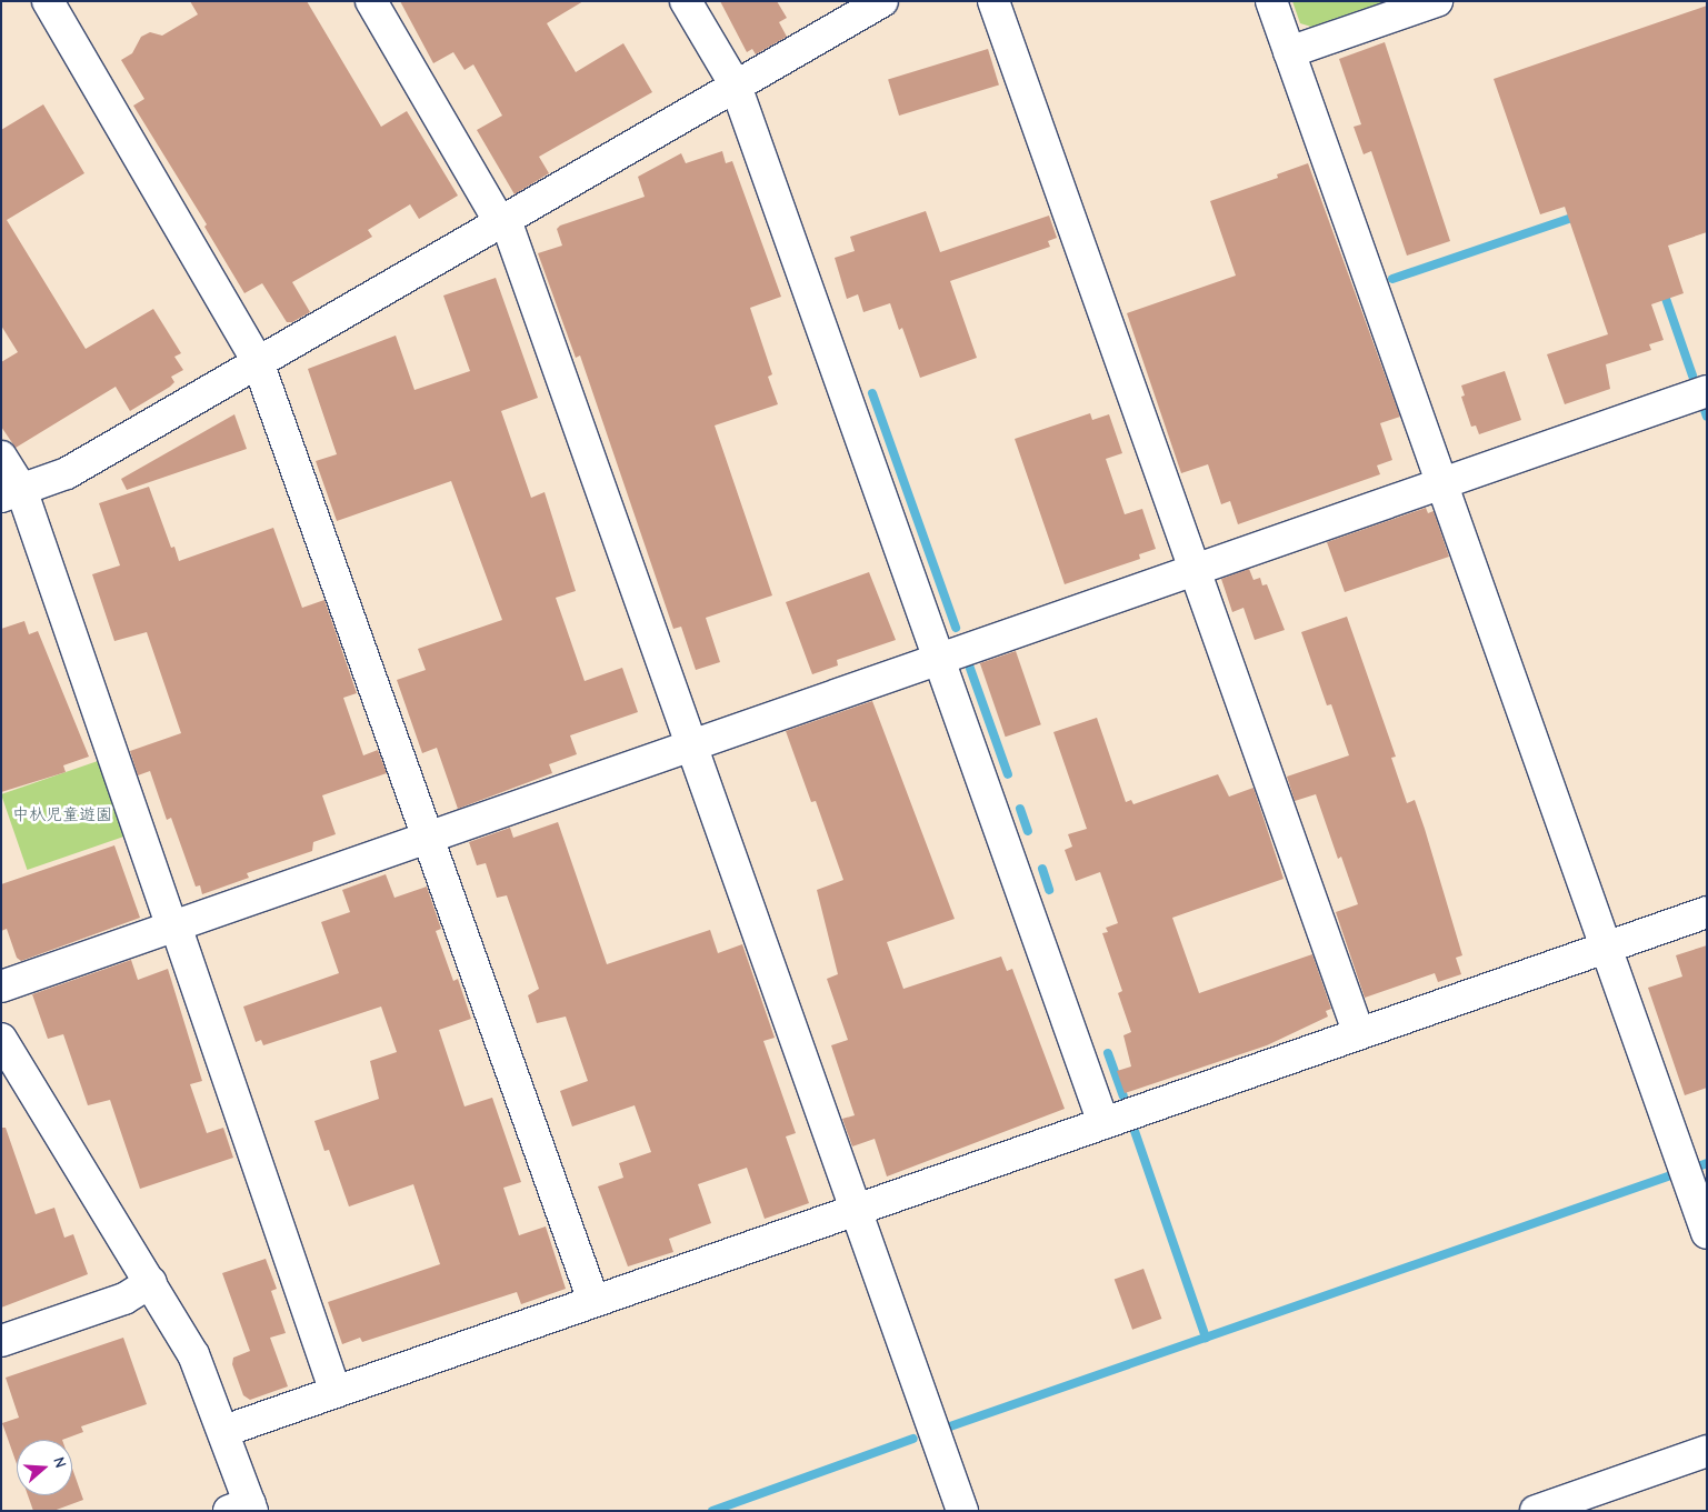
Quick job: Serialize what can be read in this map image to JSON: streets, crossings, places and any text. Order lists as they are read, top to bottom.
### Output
{
  "parks": ["中杁児童遊園"],
  "north": "right"
}
